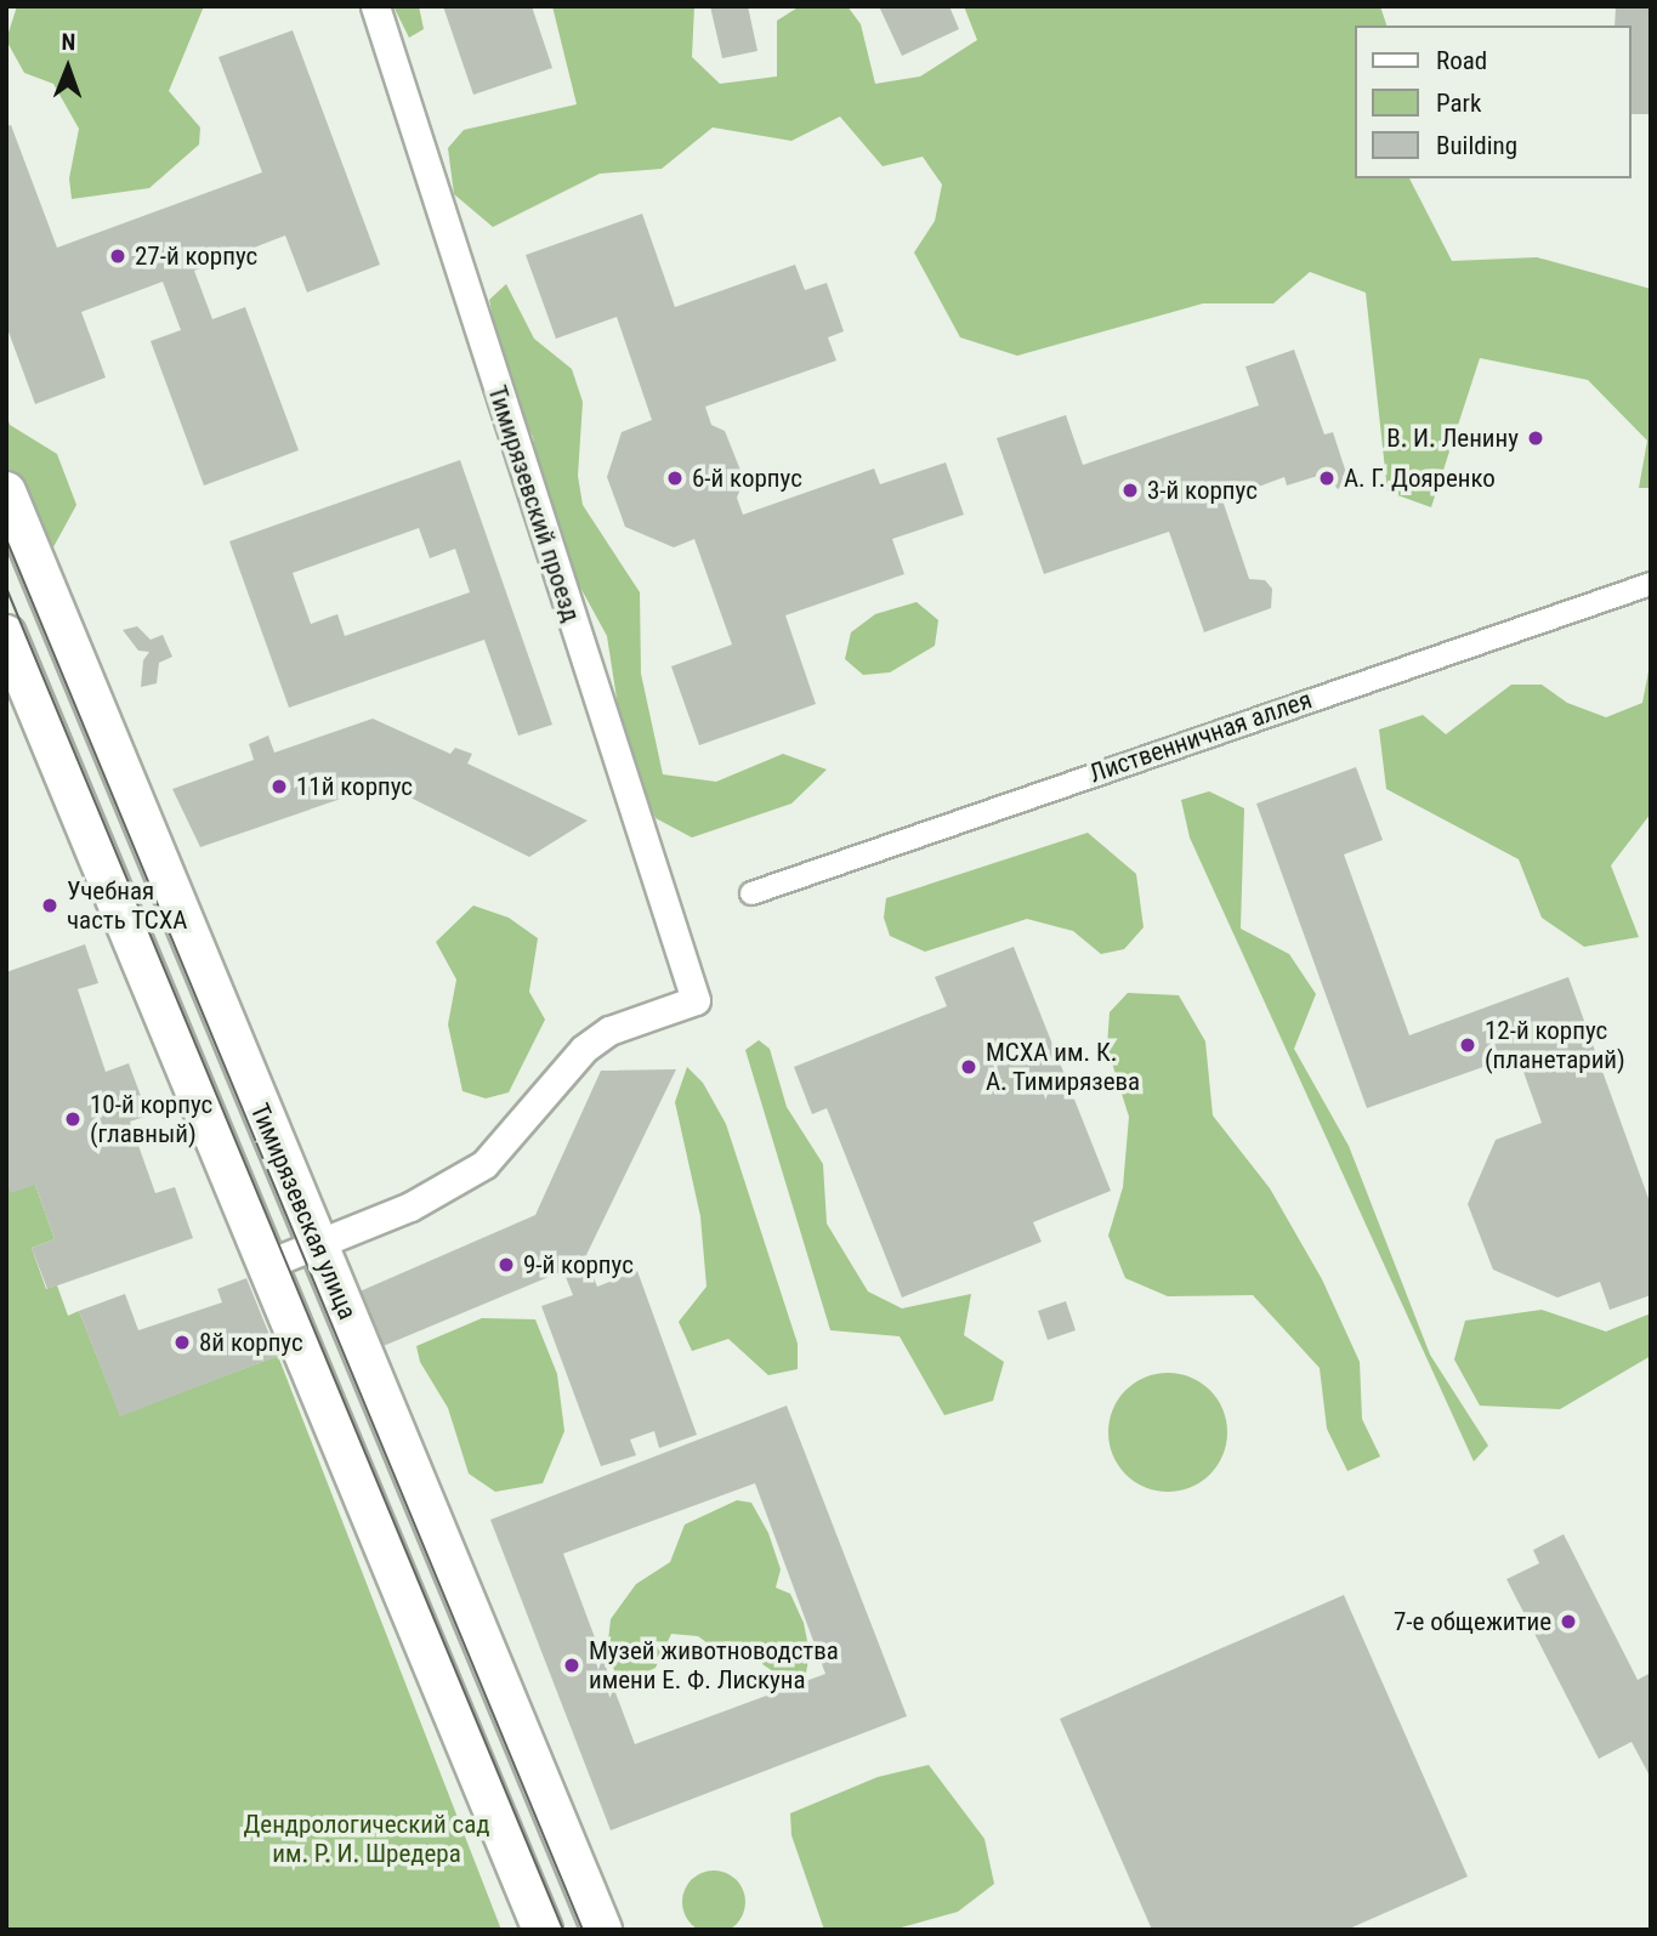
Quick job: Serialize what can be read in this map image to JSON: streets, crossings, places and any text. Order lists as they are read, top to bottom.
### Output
{
  "streets": {
    "main road": ["Тимирязевская улица"],
    "street": ["Тимирязевский проезд", "Лиственничная аллея"]
  },
  "crossings": [
    ["Тимирязевский проезд", "Тимирязевская улица"]
  ],
  "parks": ["Дендрологический сад им. Р. И. Шредера"],
  "places": [
    "27-й корпус",
    "В. И. Ленину",
    "6-й корпус",
    "А. Г. Дояренко",
    "3-й корпус",
    "11й корпус",
    "Учебная часть ТСХА",
    "12-й корпус (планетарий)",
    "МСХА им. К. А. Тимирязева",
    "10-й корпус (главный)",
    "9-й корпус",
    "8й корпус",
    "7-е общежитие",
    "Музей животноводства имени Е. Ф. Лискуна"
  ],
  "legend": ["Road", "Park", "Building"],
  "north": "top"
}
